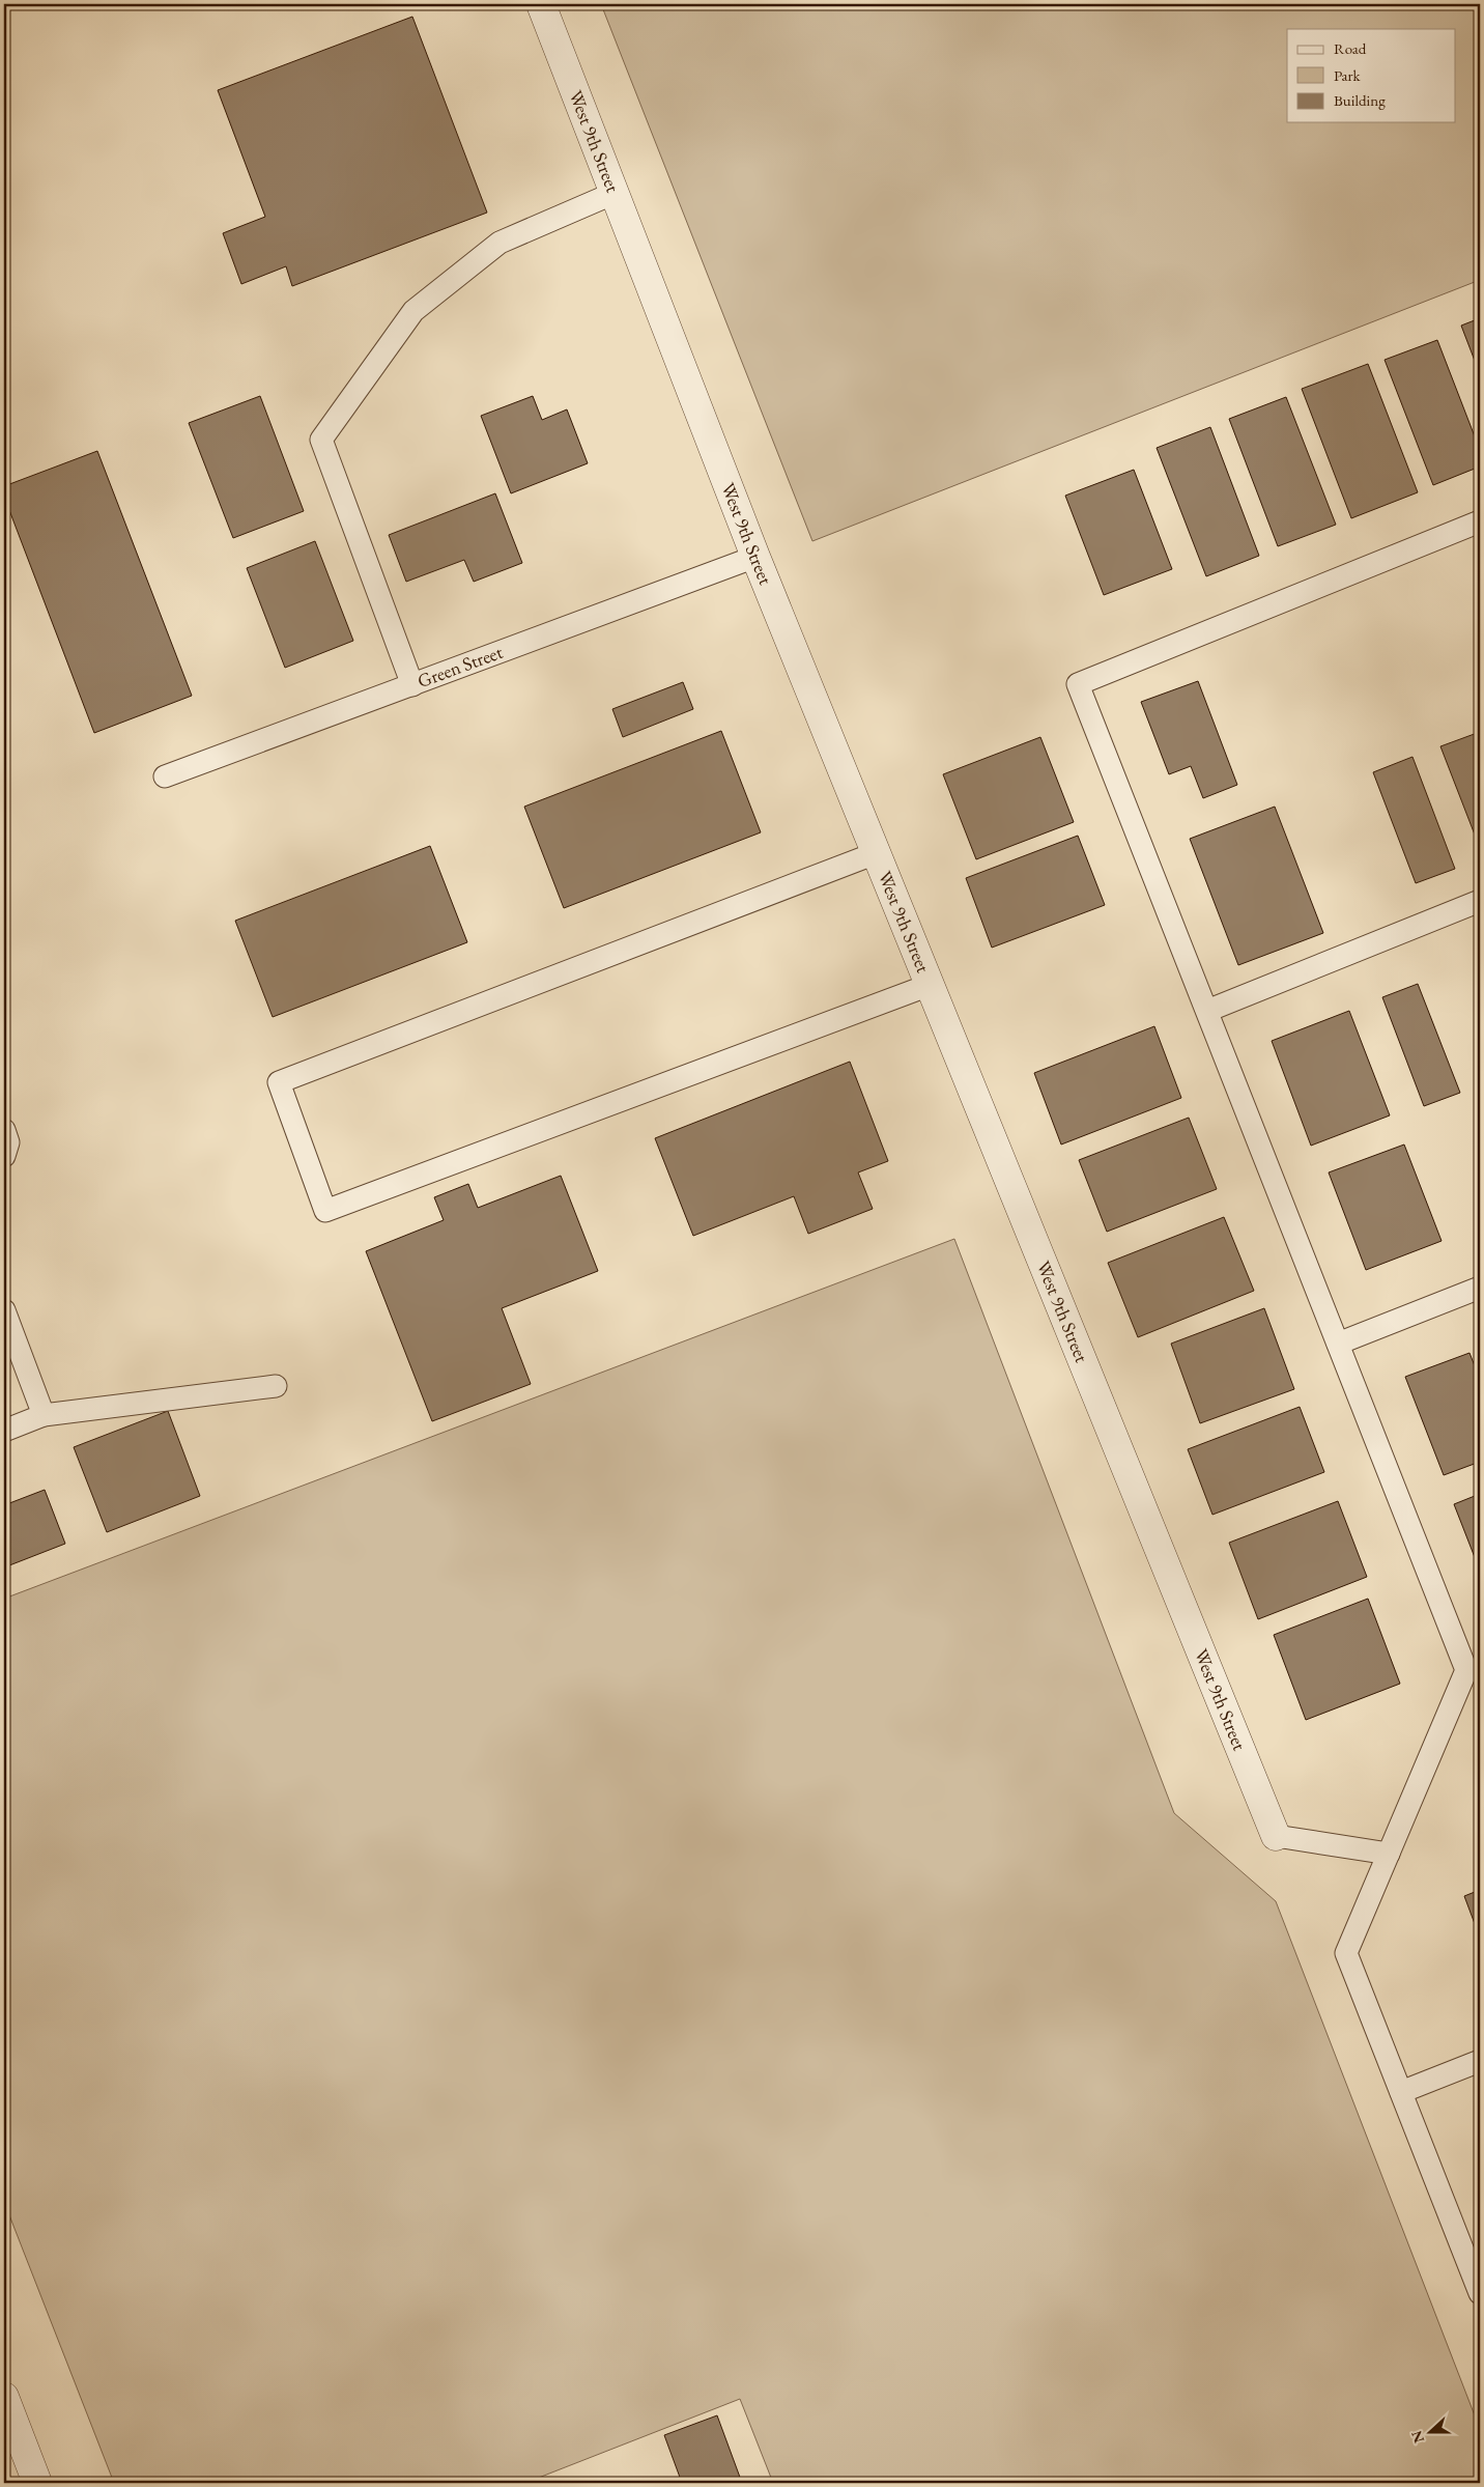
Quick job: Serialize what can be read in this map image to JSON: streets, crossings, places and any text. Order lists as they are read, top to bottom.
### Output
{
  "streets": {
    "street": ["West 9th Street"],
    "lane": ["Green Street"]
  },
  "crossings": [
    ["West 9th Street", "Green Street"]
  ],
  "legend": ["Road", "Park", "Building"],
  "north": "left"
}
